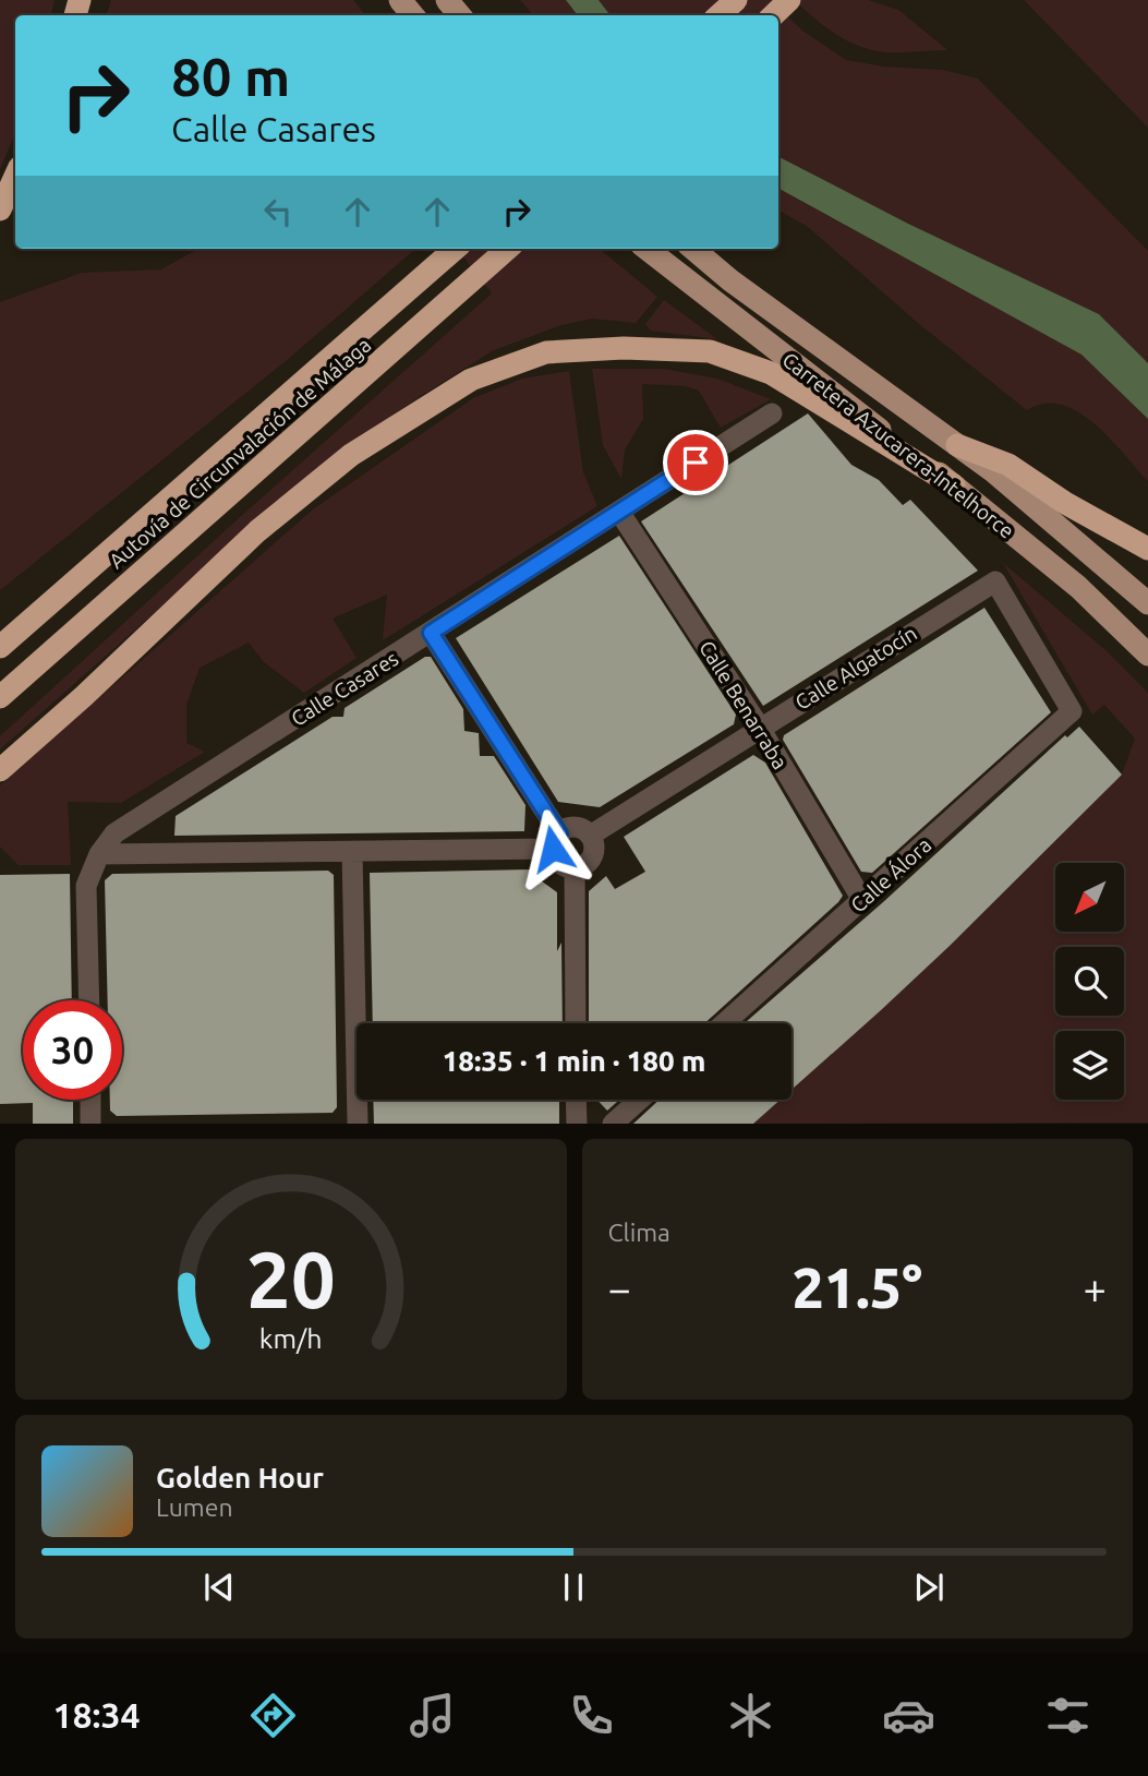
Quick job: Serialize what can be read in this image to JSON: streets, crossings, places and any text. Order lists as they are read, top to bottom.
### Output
{
  "streets": {
    "highway": ["Autovía de Circunvalación de Málaga"],
    "main road": ["Carretera Azucarera-Intelhorce"],
    "street": [
      "Calle Algatocín",
      "Calle Casares",
      "Calle Benarraba",
      "Calle Álora"
    ]
  },
  "crossings": [
    ["Calle Algatocín", "Calle Benarraba"],
    ["Calle Algatocín", "Calle Álora"],
    ["Calle Casares", "Calle Benarraba"],
    ["Calle Benarraba", "Calle Álora"]
  ],
  "north": "bottom left",
  "page": {
    "turn": ["80 m", "Calle Casares"],
    "limit": "30",
    "trip": "18:35 · 1 min · 180 m",
    "tile": "Clima",
    "heat": ["−", "21.5°", "+"],
    "song": ["Golden Hour", "Lumen"],
    "tabs": "18:34",
    "gauge": ["20", "km/h"]
  }
}
